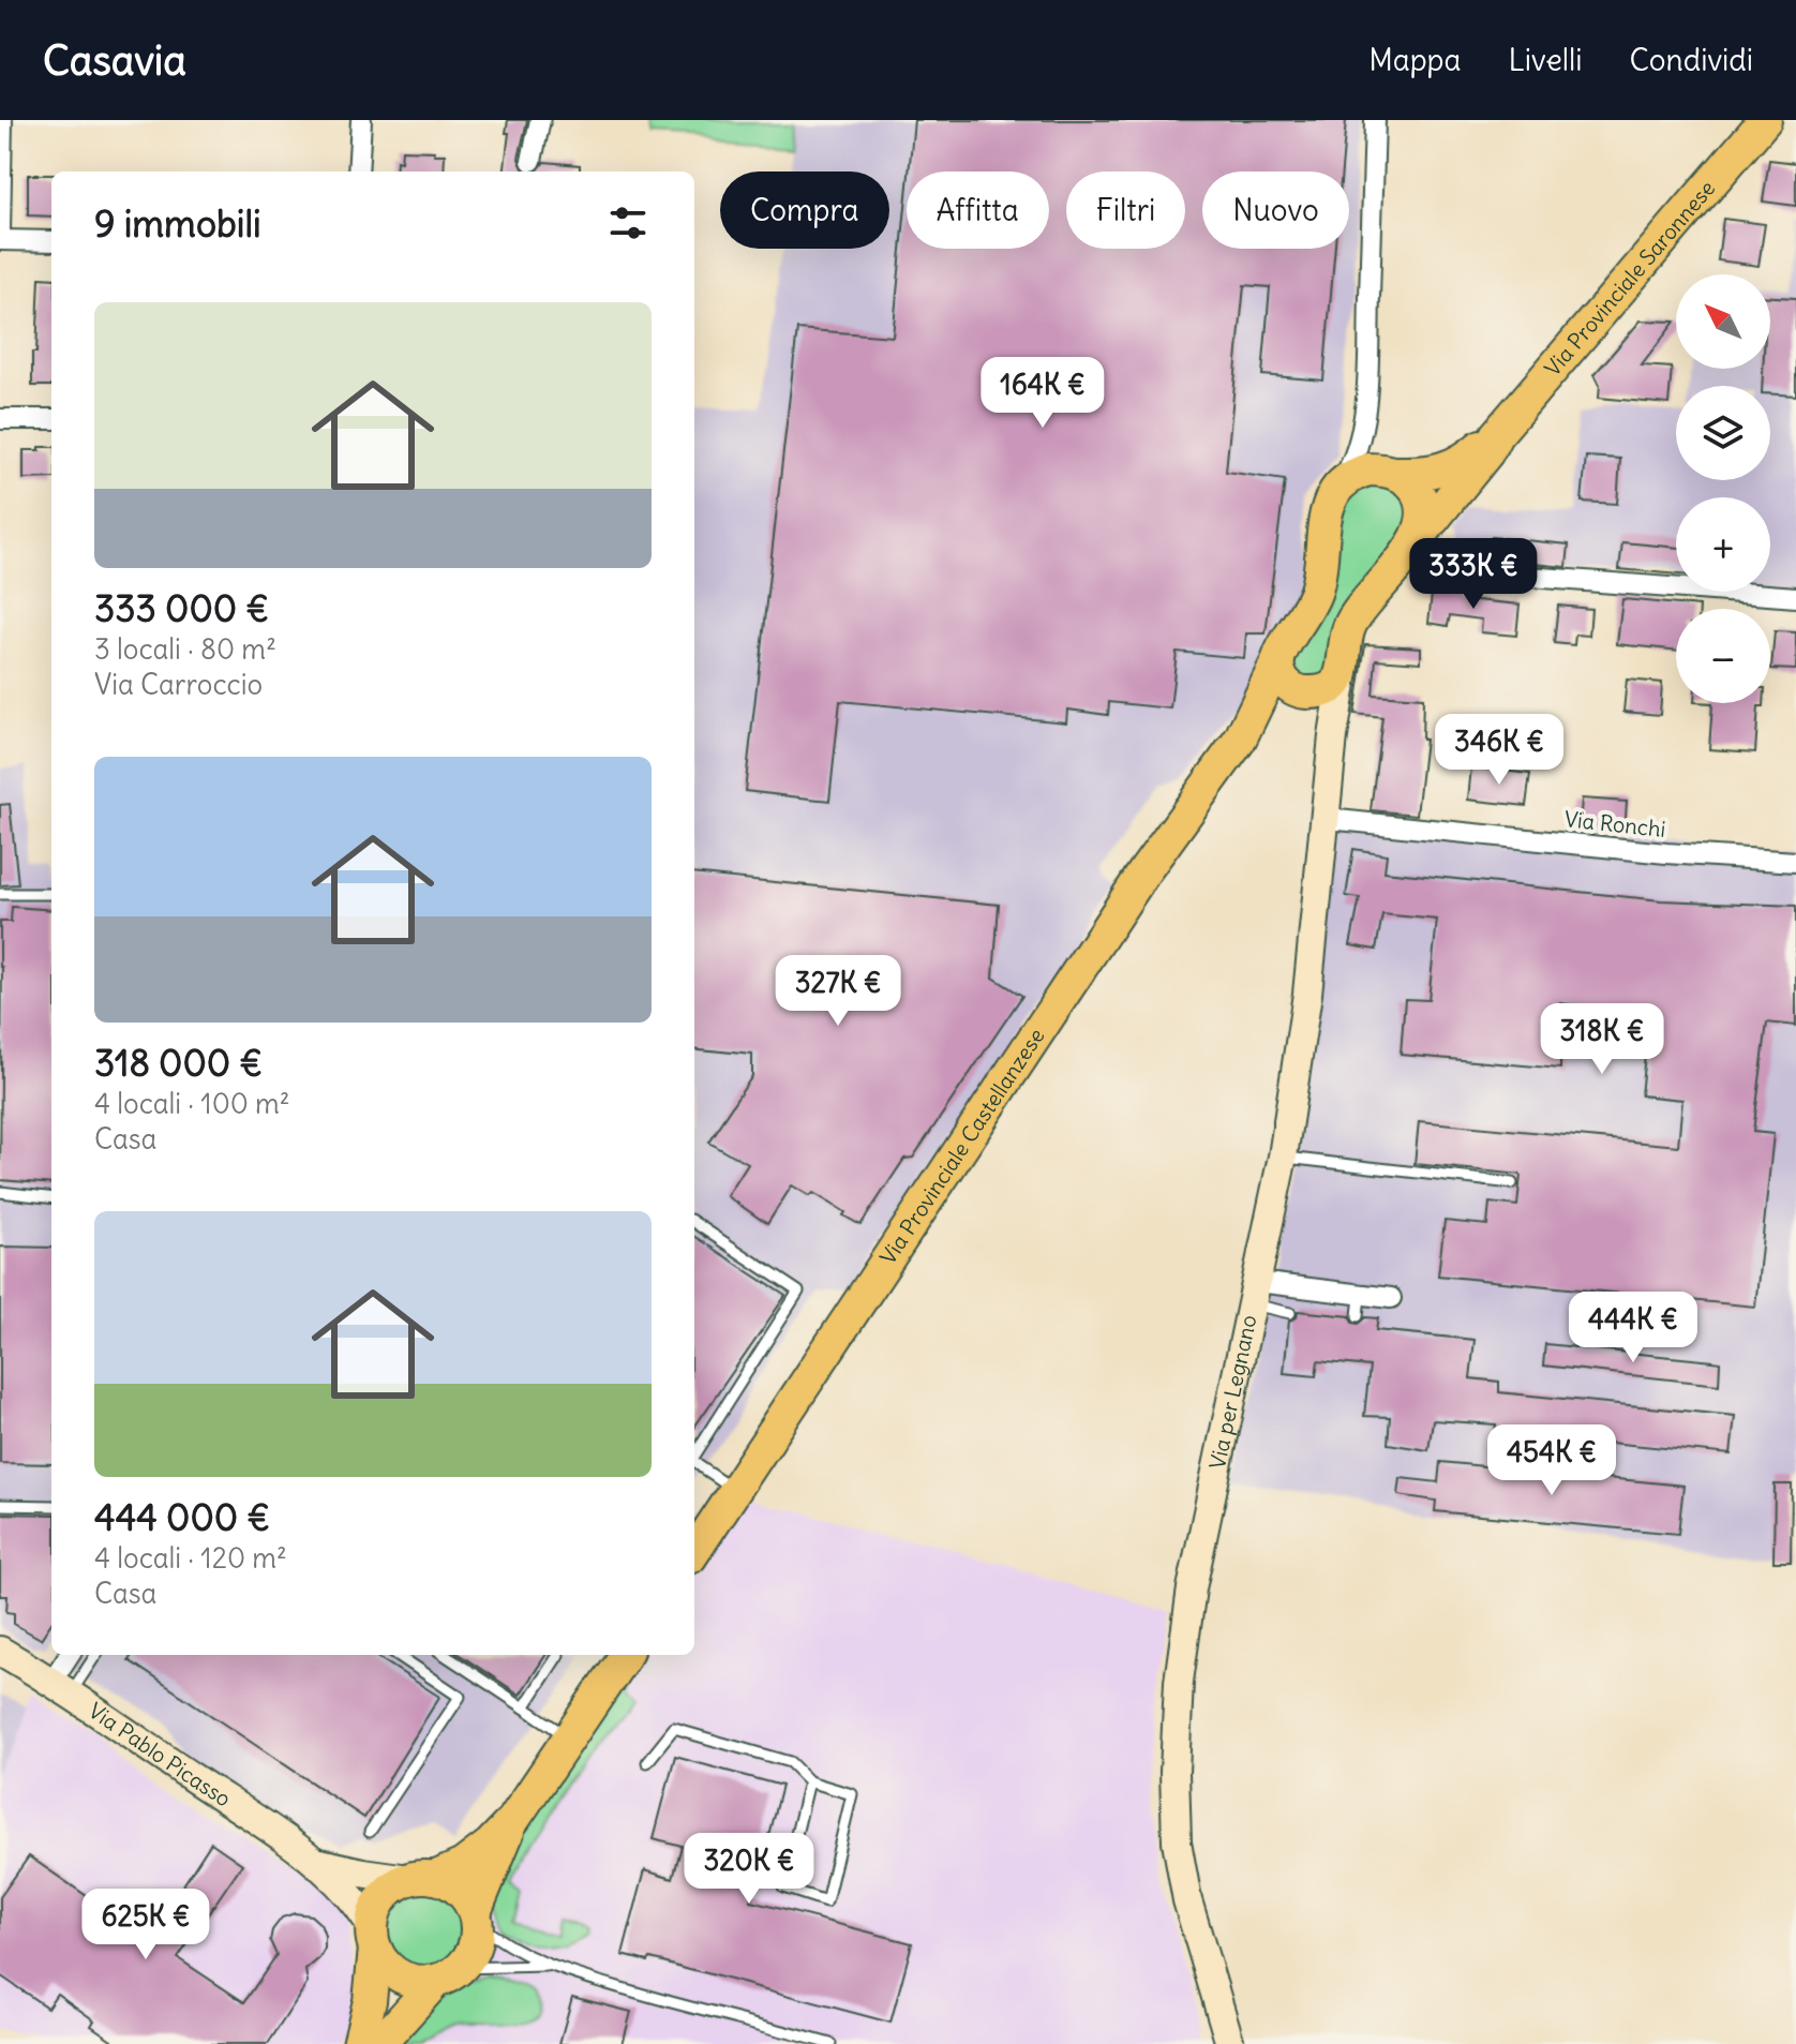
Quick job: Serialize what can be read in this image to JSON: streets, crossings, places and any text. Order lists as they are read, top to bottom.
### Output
{
  "streets": {
    "main road": ["Via Provinciale Saronnese", "Via Provinciale Castellanzese"],
    "street": ["Via Ronchi", "Via per Legnano", "Via Pablo Picasso"]
  },
  "crossings": [
    ["Via Provinciale Saronnese", "Via Provinciale Castellanzese"],
    ["Via Provinciale Saronnese", "Via per Legnano"],
    ["Via Ronchi", "Via per Legnano"],
    ["Via Provinciale Castellanzese", "Via per Legnano"]
  ],
  "north": "top left",
  "page": {
    "header": "Casavia",
    "nav": ["Mappa", "Livelli", "Condividi"],
    "chip": [
      "Compra",
      "Affitta",
      "Filtri",
      "Nuovo"
    ],
    "heading": "9 immobili",
    "map_buttons": ["+", "−"],
    "list": [
      {
        "name": "333 000 €",
        "note": "3 locali · 80 m² · Via Carroccio"
      },
      {
        "name": "318 000 €",
        "note": "4 locali · 100 m² · Casa"
      },
      {
        "name": "444 000 €",
        "note": "4 locali · 120 m² · Casa"
      }
    ],
    "price": [
      "164K €",
      "333K €",
      "346K €",
      "327K €",
      "318K €",
      "444K €",
      "454K €",
      "320K €",
      "625K €"
    ]
  }
}
